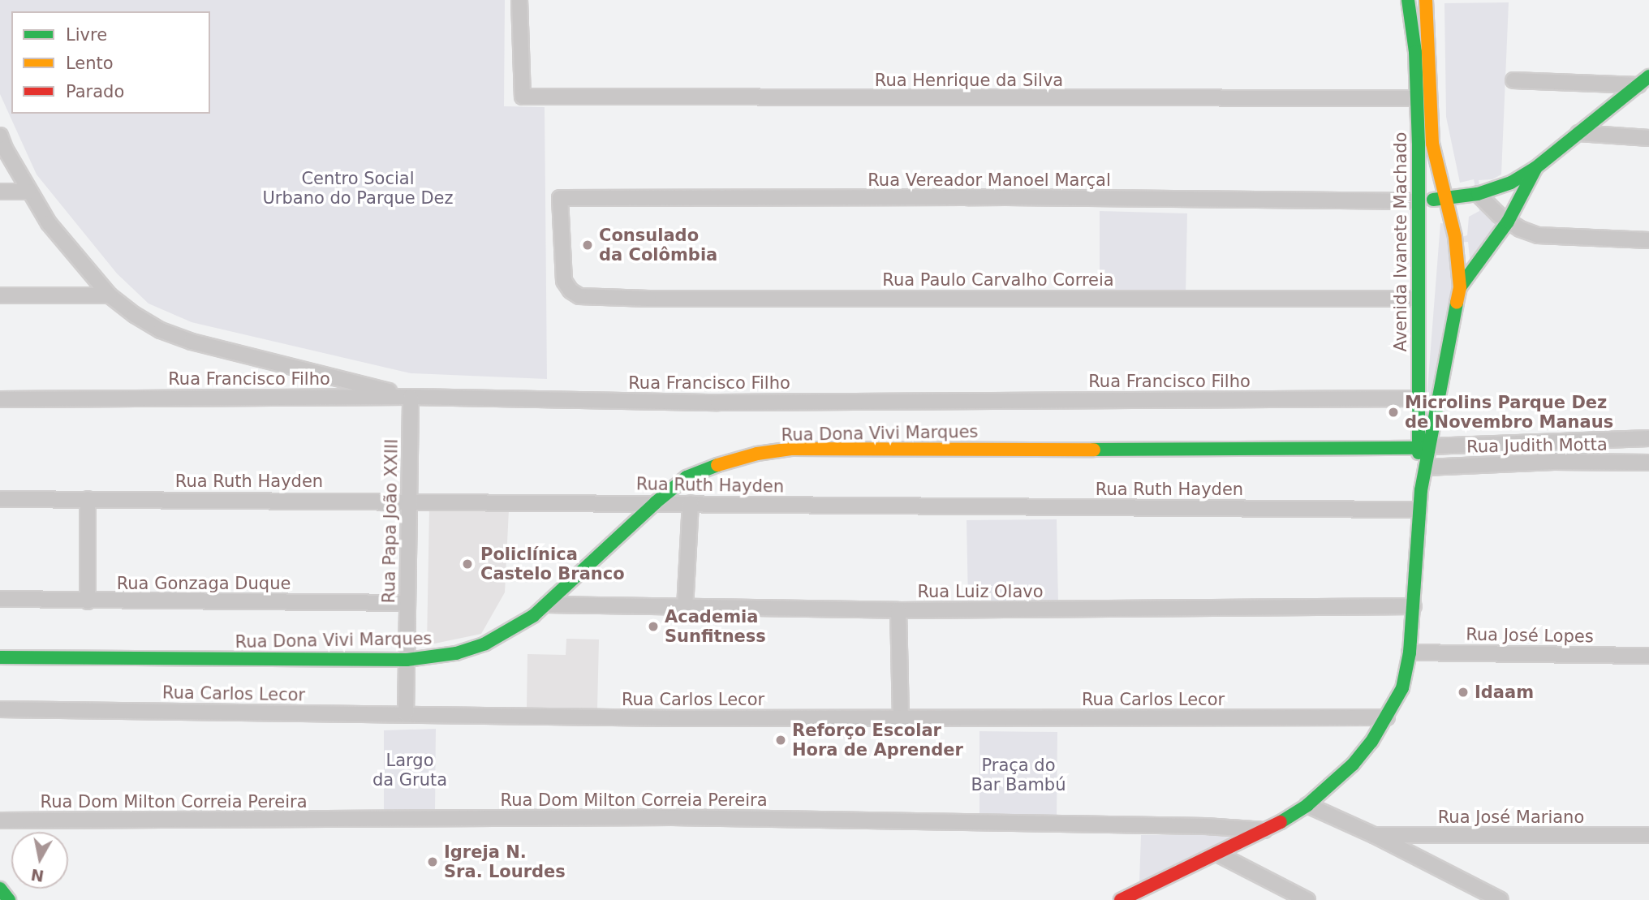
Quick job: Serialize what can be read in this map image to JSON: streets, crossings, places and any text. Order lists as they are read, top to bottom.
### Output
{
  "streets": {
    "street": [
      "Rua Henrique da Silva",
      "Rua Vereador Manoel Marçal",
      "Avenida Ivanete Machado",
      "Rua Paulo Carvalho Correia",
      "Rua Francisco Filho",
      "Rua Dona Vivi Marques",
      "Rua Judith Motta",
      "Rua Ruth Hayden",
      "Rua Papa João XXIII",
      "Rua Gonzaga Duque",
      "Rua Luiz Olavo",
      "Rua José Lopes",
      "Rua Carlos Lecor",
      "Rua Dom Milton Correia Pereira",
      "Rua José Mariano"
    ]
  },
  "crossings": [
    ["Rua Henrique da Silva", "Avenida Ivanete Machado"],
    ["Rua Vereador Manoel Marçal", "Avenida Ivanete Machado"],
    ["Rua Vereador Manoel Marçal", "Rua Paulo Carvalho Correia"],
    ["Avenida Ivanete Machado", "Rua Paulo Carvalho Correia"],
    ["Avenida Ivanete Machado", "Rua Francisco Filho"],
    ["Avenida Ivanete Machado", "Rua Dona Vivi Marques"],
    ["Avenida Ivanete Machado", "Rua Judith Motta"],
    ["Avenida Ivanete Machado", "Rua Ruth Hayden"],
    ["Avenida Ivanete Machado", "Rua Luiz Olavo"],
    ["Avenida Ivanete Machado", "Rua José Lopes"],
    ["Avenida Ivanete Machado", "Rua Carlos Lecor"],
    ["Avenida Ivanete Machado", "Rua Dom Milton Correia Pereira"],
    ["Rua Francisco Filho", "Rua Papa João XXIII"],
    ["Rua Dona Vivi Marques", "Rua Judith Motta"],
    ["Rua Dona Vivi Marques", "Rua Ruth Hayden"],
    ["Rua Dona Vivi Marques", "Rua Papa João XXIII"],
    ["Rua Dona Vivi Marques", "Rua Luiz Olavo"],
    ["Rua Ruth Hayden", "Rua Papa João XXIII"],
    ["Rua Papa João XXIII", "Rua Gonzaga Duque"],
    ["Rua Papa João XXIII", "Rua Carlos Lecor"]
  ],
  "parks": ["Centro Social Urbano do Parque Dez", "Largo da Gruta", "Praça do Bar Bambú"],
  "places": [
    "Consulado da Colômbia",
    "Microlins Parque Dez de Novembro Manaus",
    "Policlínica Castelo Branco",
    "Academia Sunfitness",
    "Idaam",
    "Reforço Escolar Hora de Aprender",
    "Igreja N. Sra. Lourdes"
  ],
  "legend": ["Livre", "Lento", "Parado"],
  "north": "bottom"
}
